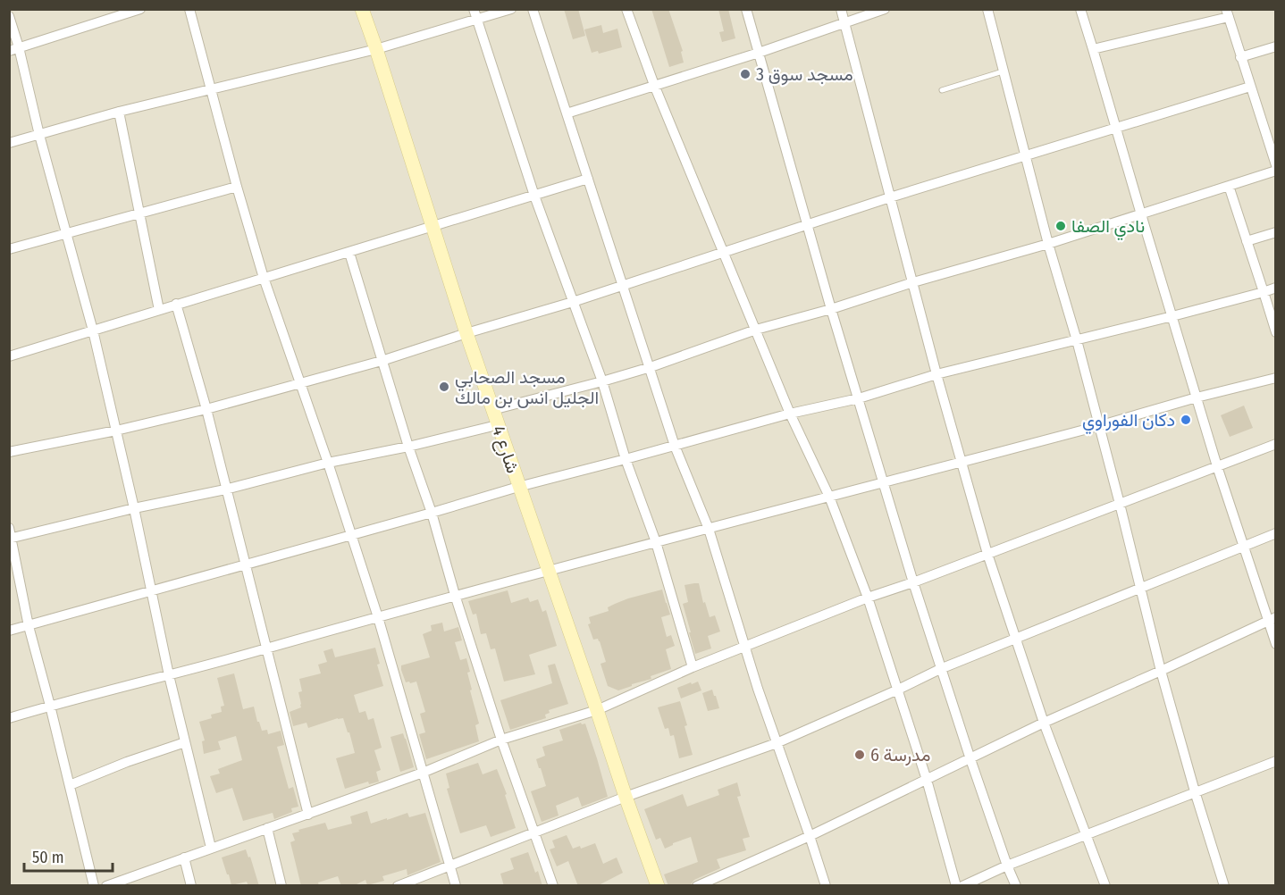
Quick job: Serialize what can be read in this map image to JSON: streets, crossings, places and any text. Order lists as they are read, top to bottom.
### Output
{
  "streets": {
    "street": ["شارع 4"]
  },
  "places": [
    "مسجد سوق 3",
    "نادي الصفا",
    "مسجد الصحابي الجليل انس بن مالك",
    "دكان الفوراوي",
    "مدرسة 6"
  ],
  "scale_bar": "50 m"
}
